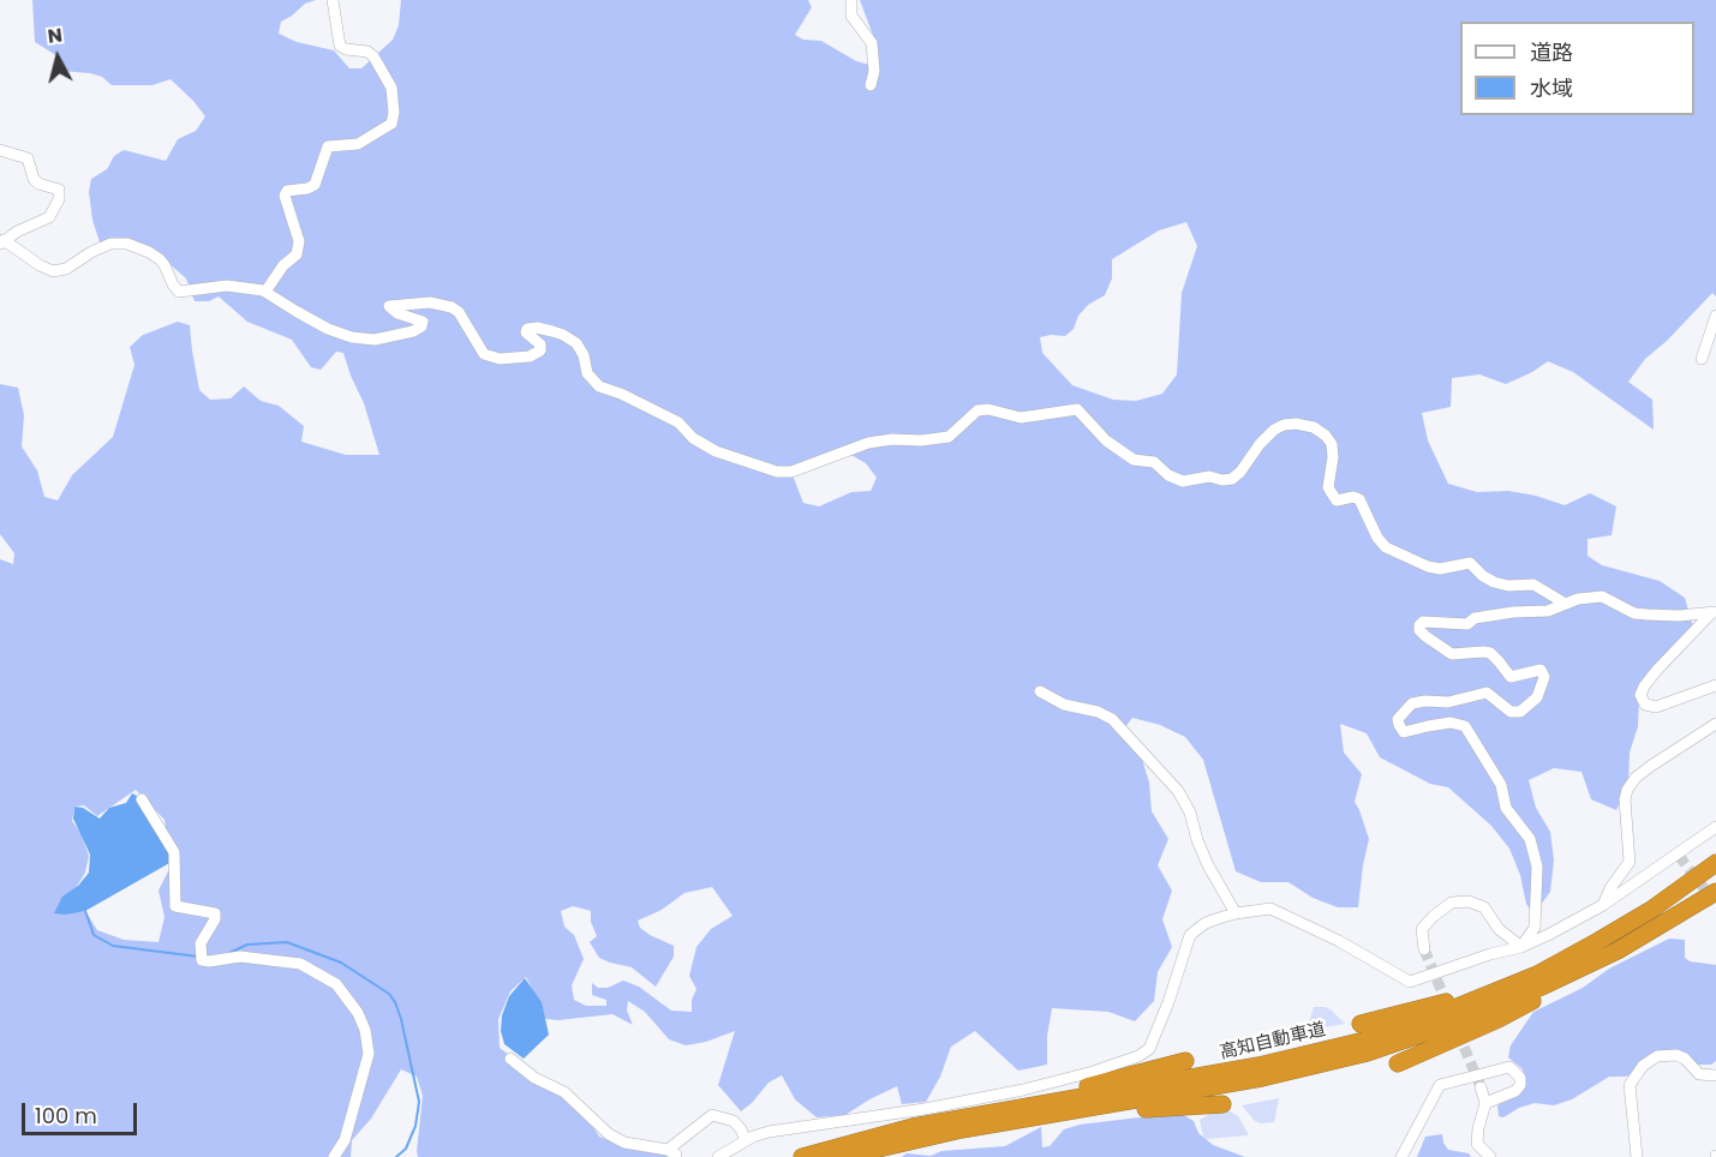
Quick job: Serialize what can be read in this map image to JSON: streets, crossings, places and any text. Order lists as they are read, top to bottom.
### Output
{
  "streets": {
    "highway": ["高知自動車道"]
  },
  "legend": ["道路", "水域"],
  "scale_bar": "100 m",
  "north": "top"
}
